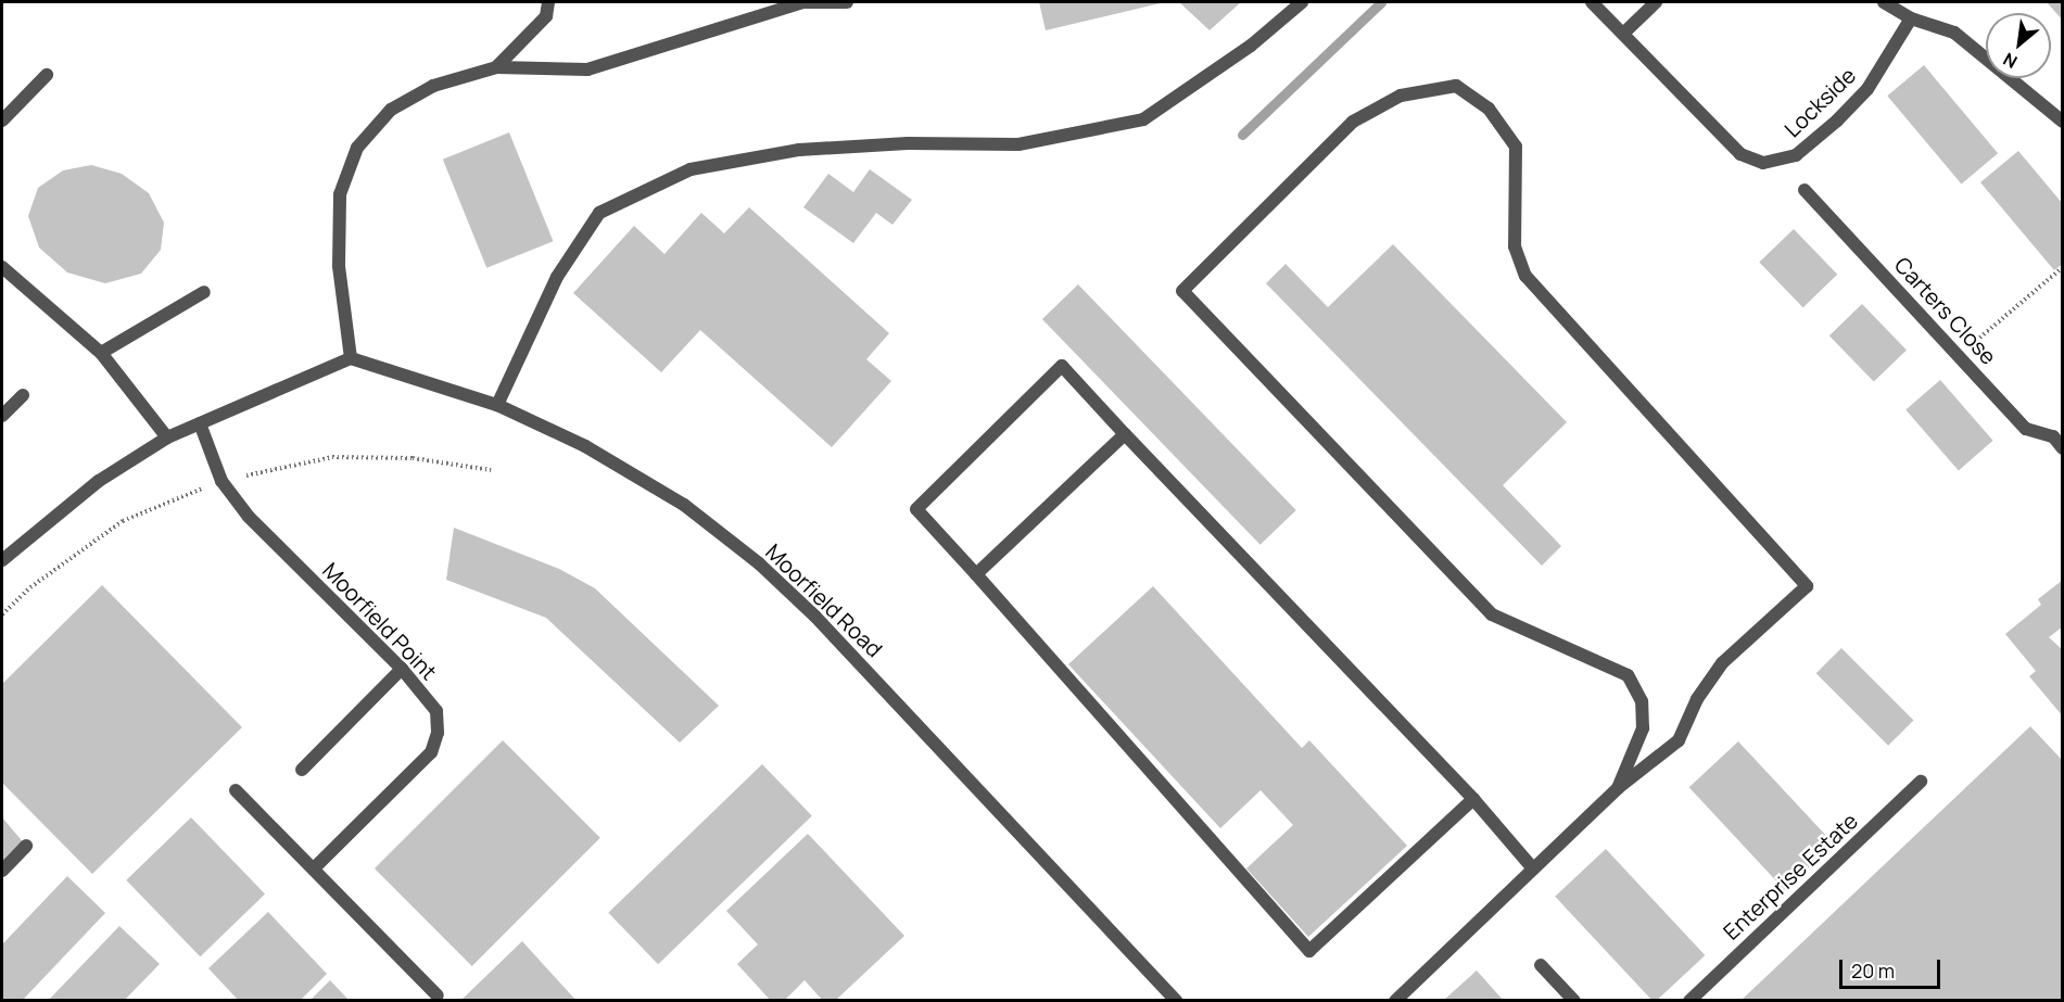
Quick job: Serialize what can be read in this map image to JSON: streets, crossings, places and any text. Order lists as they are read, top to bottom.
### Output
{
  "streets": {
    "street": [
      "Lockside",
      "Carters Close",
      "Moorfield Road",
      "Moorfield Point",
      "Enterprise Estate"
    ]
  },
  "scale_bar": "20 m",
  "north": "bottom left"
}
